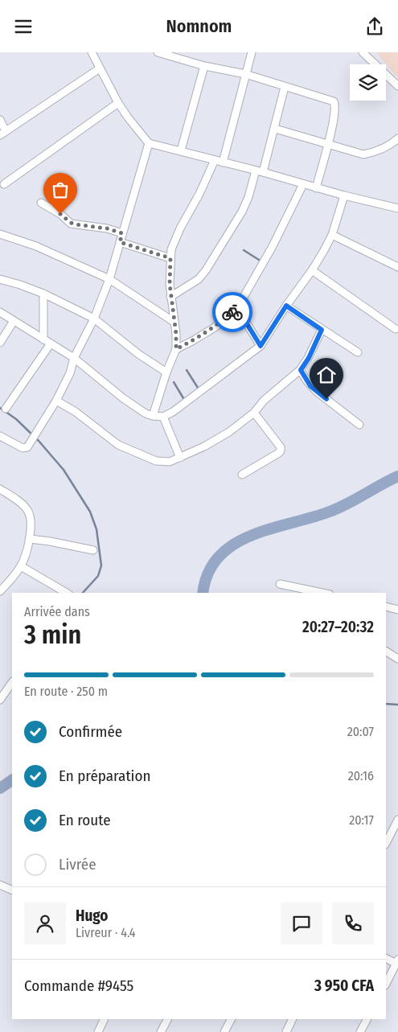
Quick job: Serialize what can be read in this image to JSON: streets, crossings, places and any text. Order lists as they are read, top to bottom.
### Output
{
  "page": {
    "header": "Nomnom",
    "heading": ["3 min", "Arrivée dans", "20:27–20:32"],
    "panel": [
      "Hugo",
      "Livreur · 4.4",
      "Commande #9455",
      "3 950 CFA"
    ],
    "bar": "En route · 250 m",
    "list": [
      ["Confirmée", "20:07"],
      ["En préparation", "20:16"],
      ["En route", "20:17"],
      "Livrée"
    ]
  }
}
